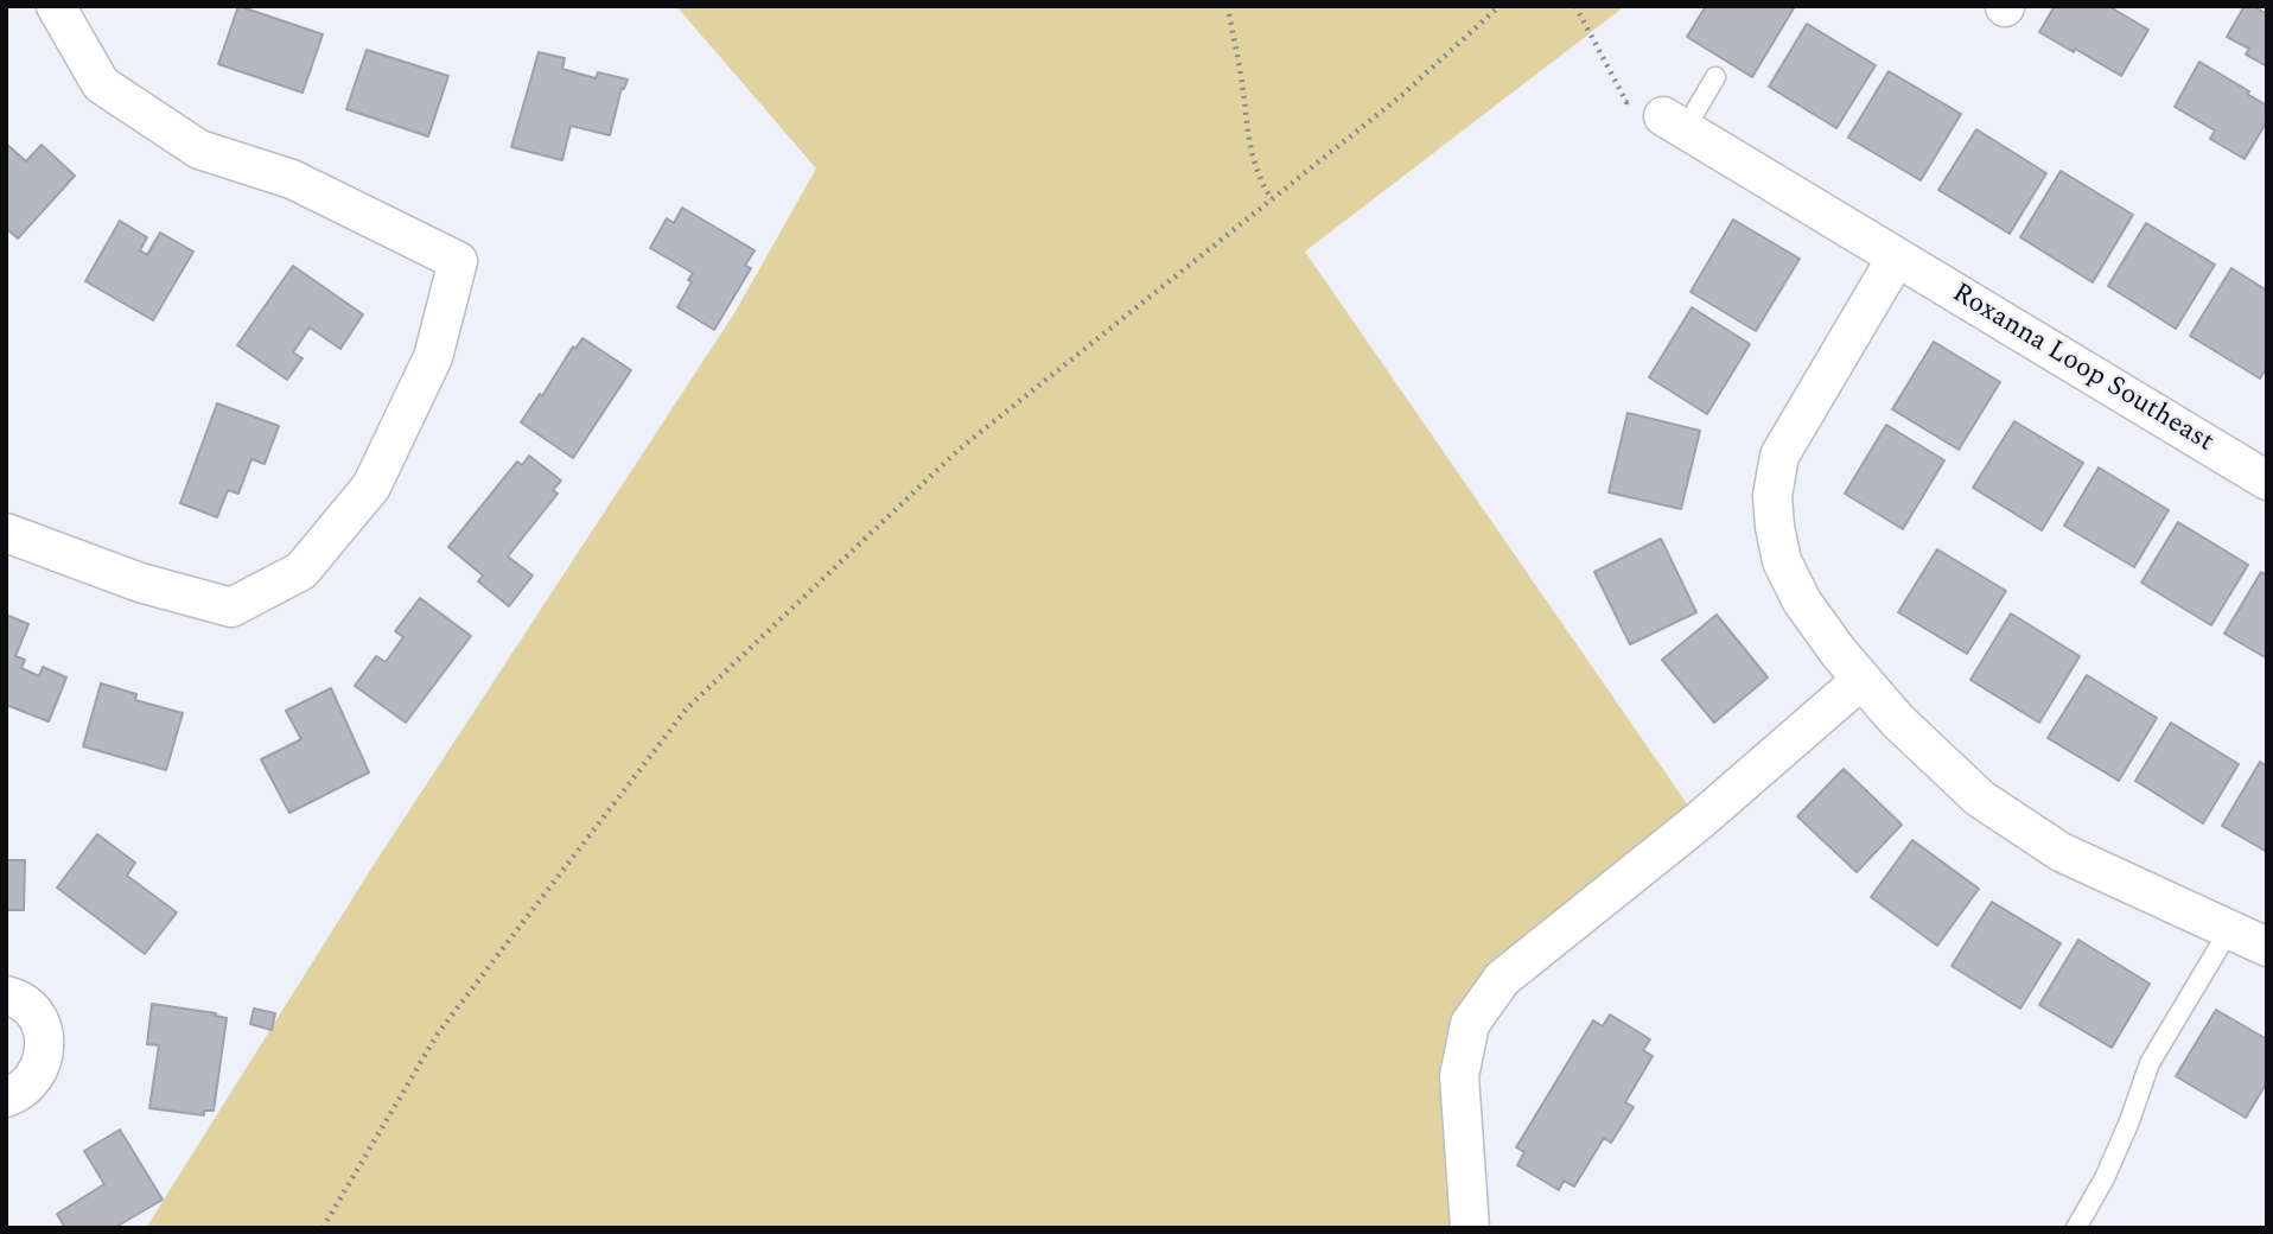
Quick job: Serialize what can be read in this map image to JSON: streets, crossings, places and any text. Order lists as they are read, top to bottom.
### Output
{
  "streets": {
    "street": ["Roxanna Loop Southeast"]
  }
}
